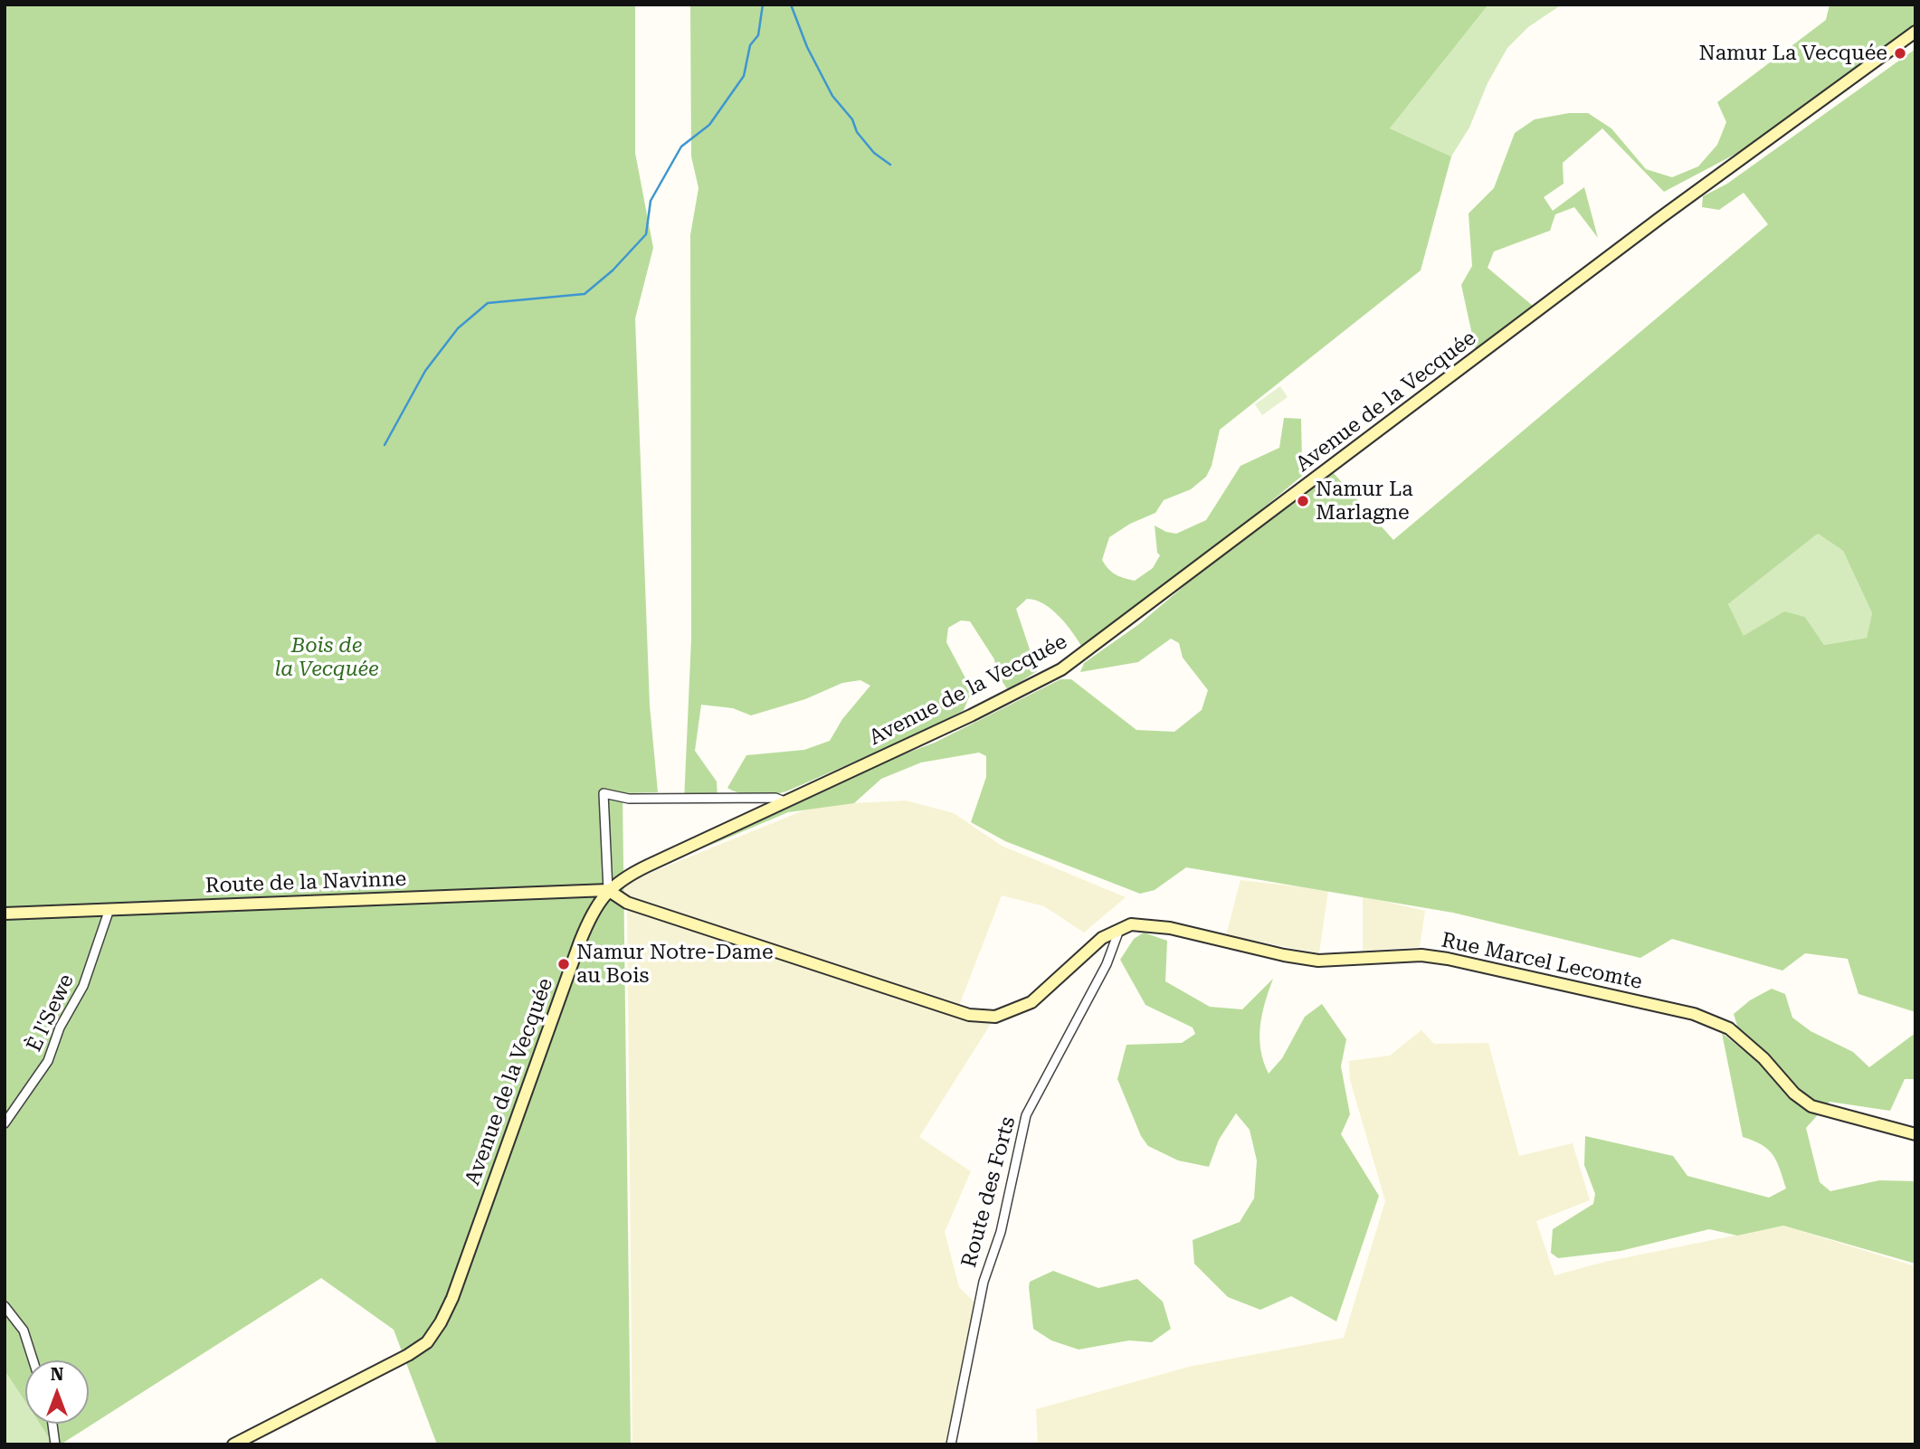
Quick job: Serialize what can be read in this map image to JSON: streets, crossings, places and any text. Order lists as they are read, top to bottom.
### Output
{
  "streets": {
    "main road": ["Avenue de la Vecquée", "Route de la Navinne", "Rue Marcel Lecomte"],
    "street": ["È l'Sewe", "Route des Forts"]
  },
  "crossings": [
    ["Avenue de la Vecquée", "Route de la Navinne"],
    ["Avenue de la Vecquée", "Rue Marcel Lecomte"],
    ["Route de la Navinne", "Rue Marcel Lecomte"],
    ["Route de la Navinne", "È l'Sewe"],
    ["Rue Marcel Lecomte", "Route des Forts"]
  ],
  "parks": ["Bois de la Vecquée"],
  "places": ["Namur La Vecquée", "Namur La Marlagne", "Namur Notre-Dame au Bois"],
  "north": "top"
}
